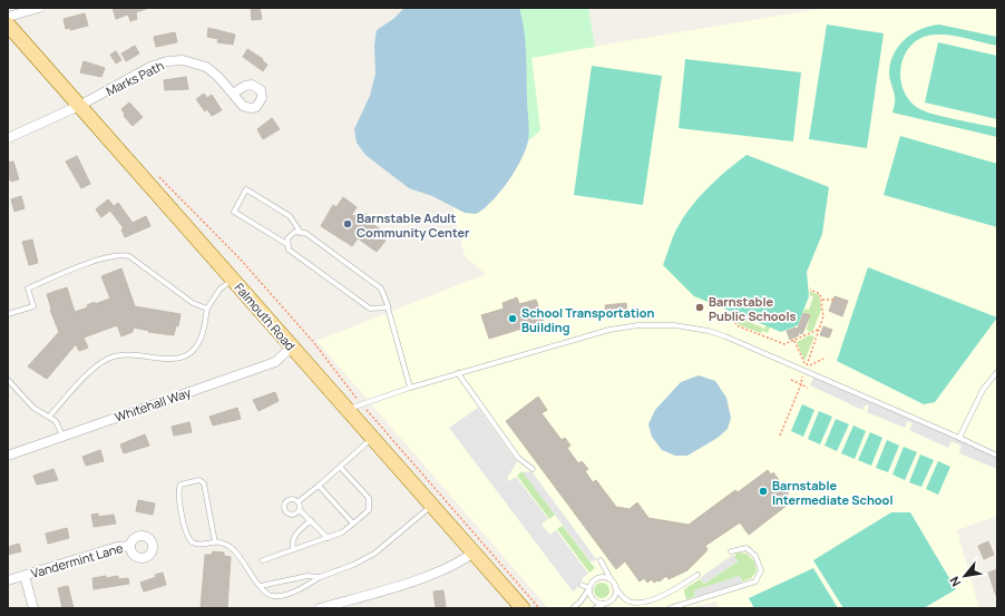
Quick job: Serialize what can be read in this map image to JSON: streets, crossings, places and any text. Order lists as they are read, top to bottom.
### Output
{
  "streets": {
    "main road": ["Falmouth Road"],
    "street": ["Marks Path", "Whitehall Way", "Vandermint Lane"]
  },
  "crossings": [
    ["Marks Path", "Falmouth Road"],
    ["Falmouth Road", "Whitehall Way"]
  ],
  "places": [
    "Barnstable Adult Community Center",
    "Barnstable Public Schools",
    "School Transportation Building",
    "Barnstable Intermediate School"
  ],
  "north": "bottom left"
}
